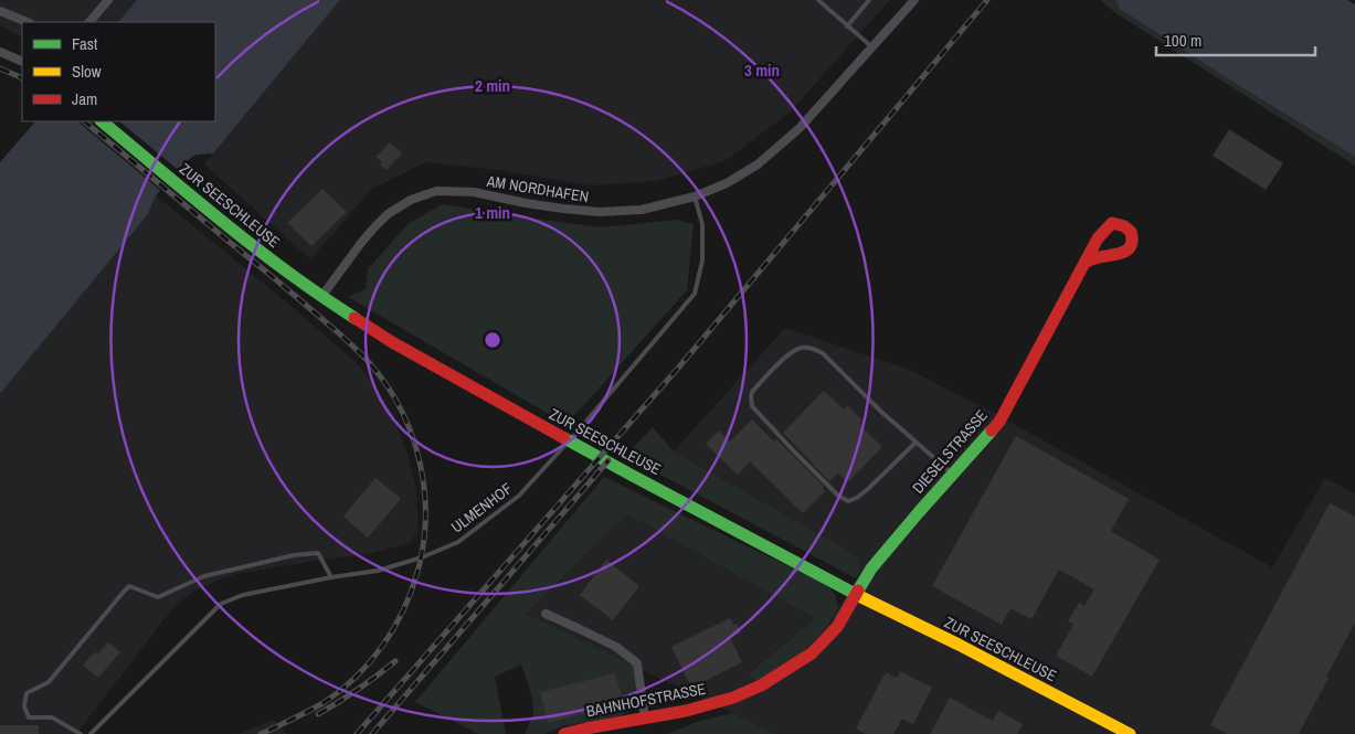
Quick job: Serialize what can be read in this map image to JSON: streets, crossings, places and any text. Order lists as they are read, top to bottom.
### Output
{
  "streets": {
    "street": [
      "AM NORDHAFEN",
      "ZUR SEESCHLEUSE",
      "DIESELSTRASSE",
      "BAHNHOFSTRASSE"
    ],
    "lane": ["ULMENHOF"]
  },
  "crossings": [
    ["AM NORDHAFEN", "ZUR SEESCHLEUSE"],
    ["AM NORDHAFEN", "ULMENHOF"],
    ["ZUR SEESCHLEUSE", "DIESELSTRASSE"],
    ["ZUR SEESCHLEUSE", "BAHNHOFSTRASSE"],
    ["DIESELSTRASSE", "BAHNHOFSTRASSE"]
  ],
  "legend": ["Fast", "Slow", "Jam"],
  "scale_bar": "100 m",
  "rings": ["3 min", "2 min", "1 min"]
}
